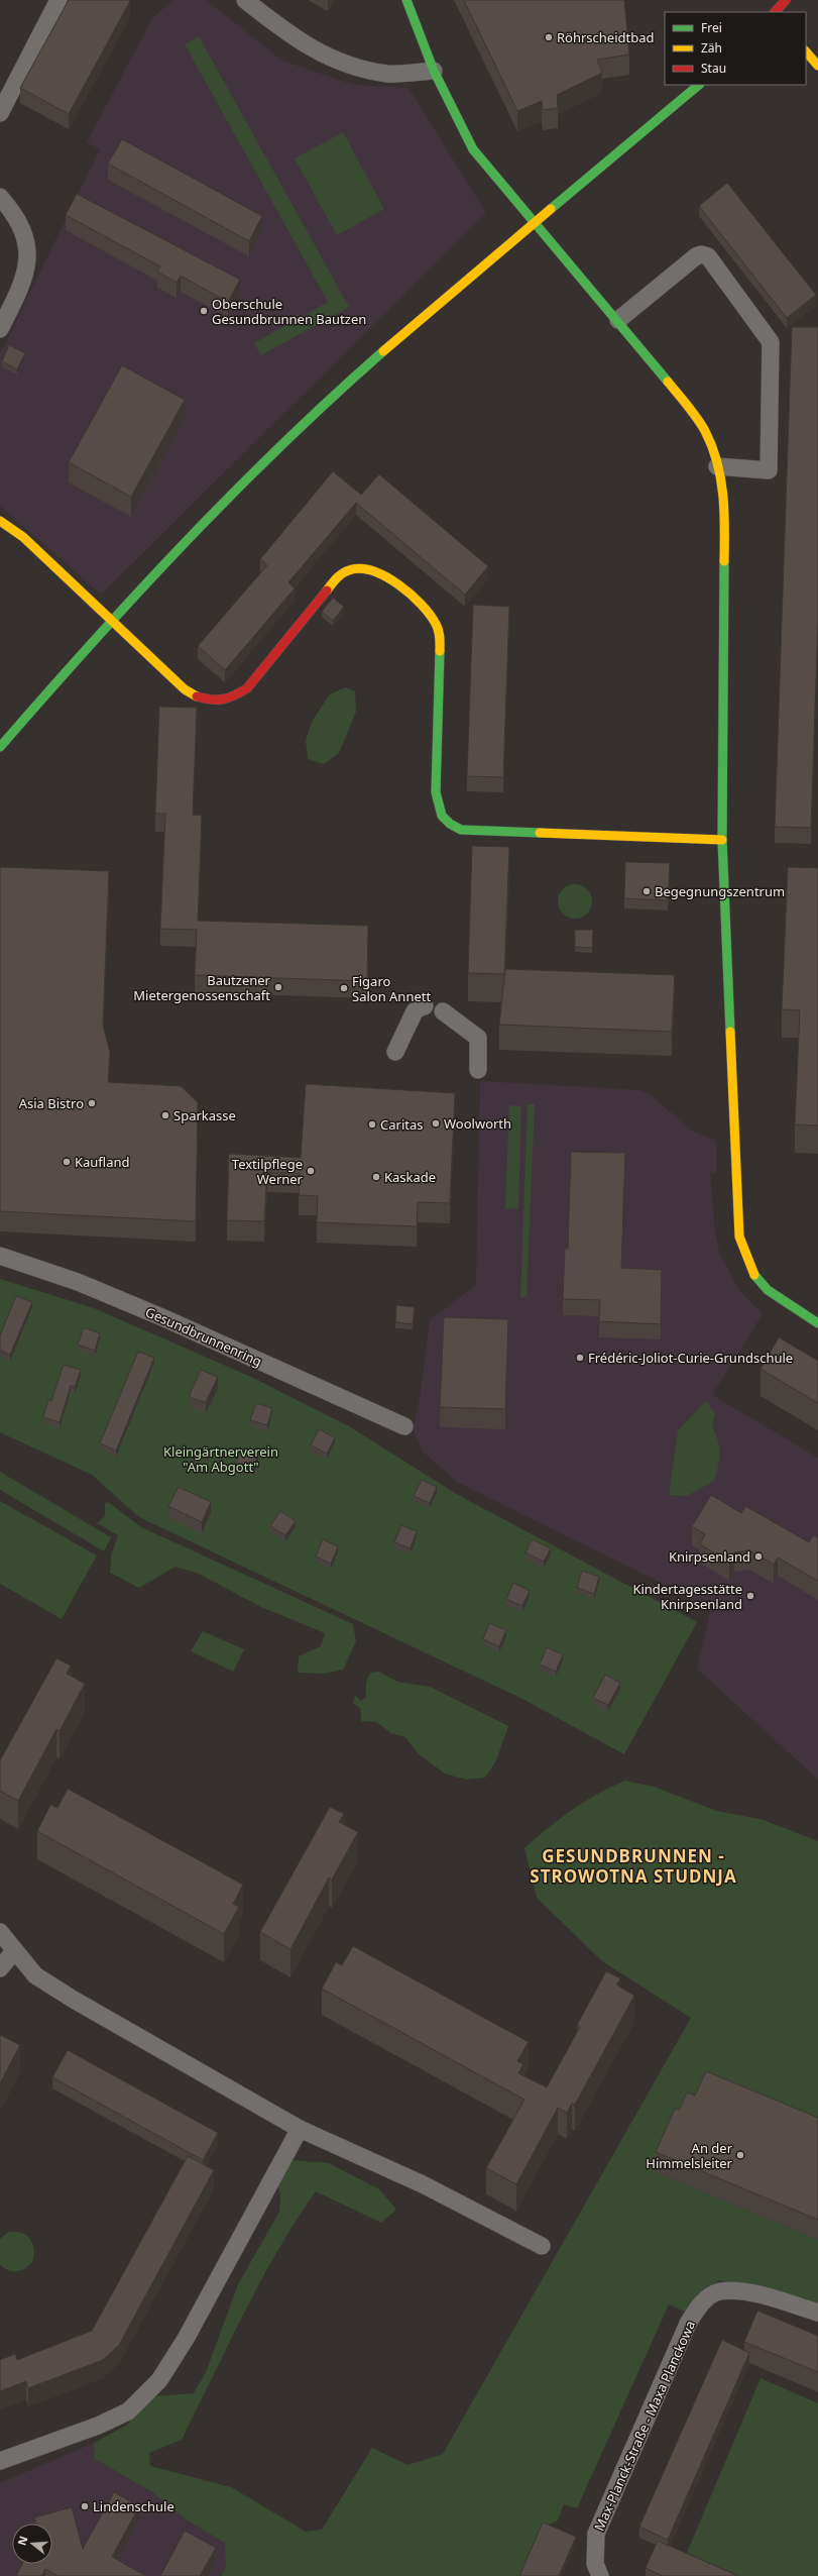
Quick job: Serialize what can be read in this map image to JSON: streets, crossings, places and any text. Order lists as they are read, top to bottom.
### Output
{
  "streets": {
    "street": ["Gesundbrunnenring", "Max-Planck-Straße - Maxa Planckowa"]
  },
  "districts": ["GESUNDBRUNNEN - STROWOTNA STUDNJA"],
  "parks": ["Kleingärtnerverein \"Am Abgott\""],
  "places": [
    "Röhrscheidtbad",
    "Oberschule Gesundbrunnen Bautzen",
    "Begegnungszentrum",
    "Bautzener Mietergenossenschaft",
    "Figaro Salon Annett",
    "Asia Bistro",
    "Sparkasse",
    "Woolworth",
    "Caritas",
    "Kaufland",
    "Textilpflege Werner",
    "Kaskade",
    "Frédéric-Joliot-Curie-Grundschule",
    "Knirpsenland",
    "Kindertagesstätte Knirpsenland",
    "An der Himmelsleiter",
    "Lindenschule"
  ],
  "legend": ["Frei", "Zäh", "Stau"],
  "north": "left"
}
